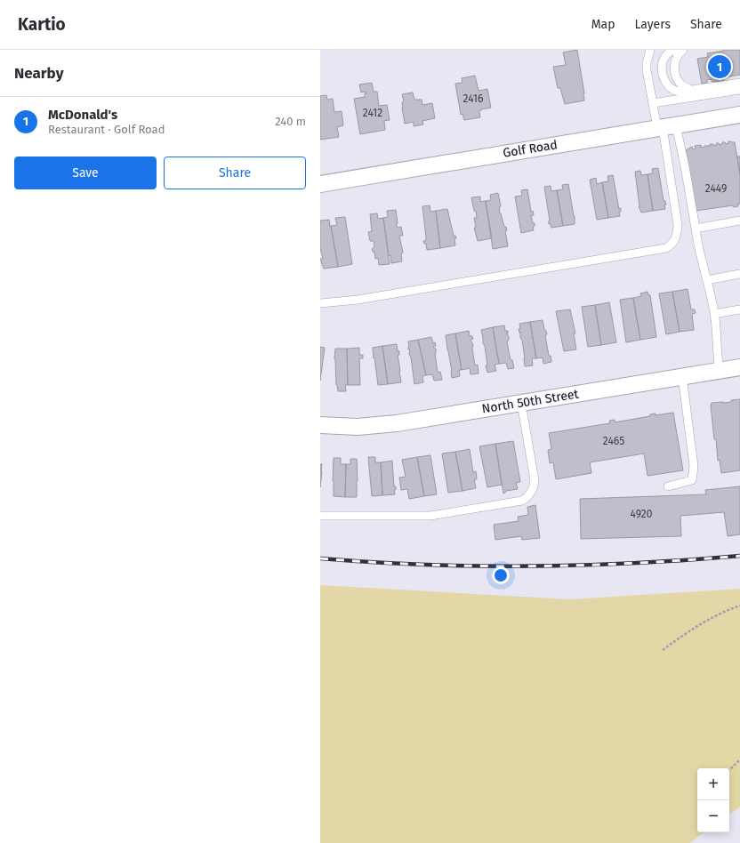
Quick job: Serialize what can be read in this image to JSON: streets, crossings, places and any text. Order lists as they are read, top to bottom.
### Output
{
  "streets": {
    "street": ["Golf Road", "North 50th Street"]
  },
  "house_numbers": [
    "2416",
    "2412",
    "2449",
    "2465",
    "4920"
  ],
  "page": {
    "header": "Kartio",
    "nav": ["Map", "Layers", "Share"],
    "heading": "Nearby",
    "pins": "1",
    "list": [
      {
        "mark": "1",
        "name": "McDonald's",
        "note": "Restaurant · Golf Road",
        "value": "240 m"
      }
    ],
    "buttons": ["Save", "Share"],
    "map_buttons": ["+", "−"]
  }
}
